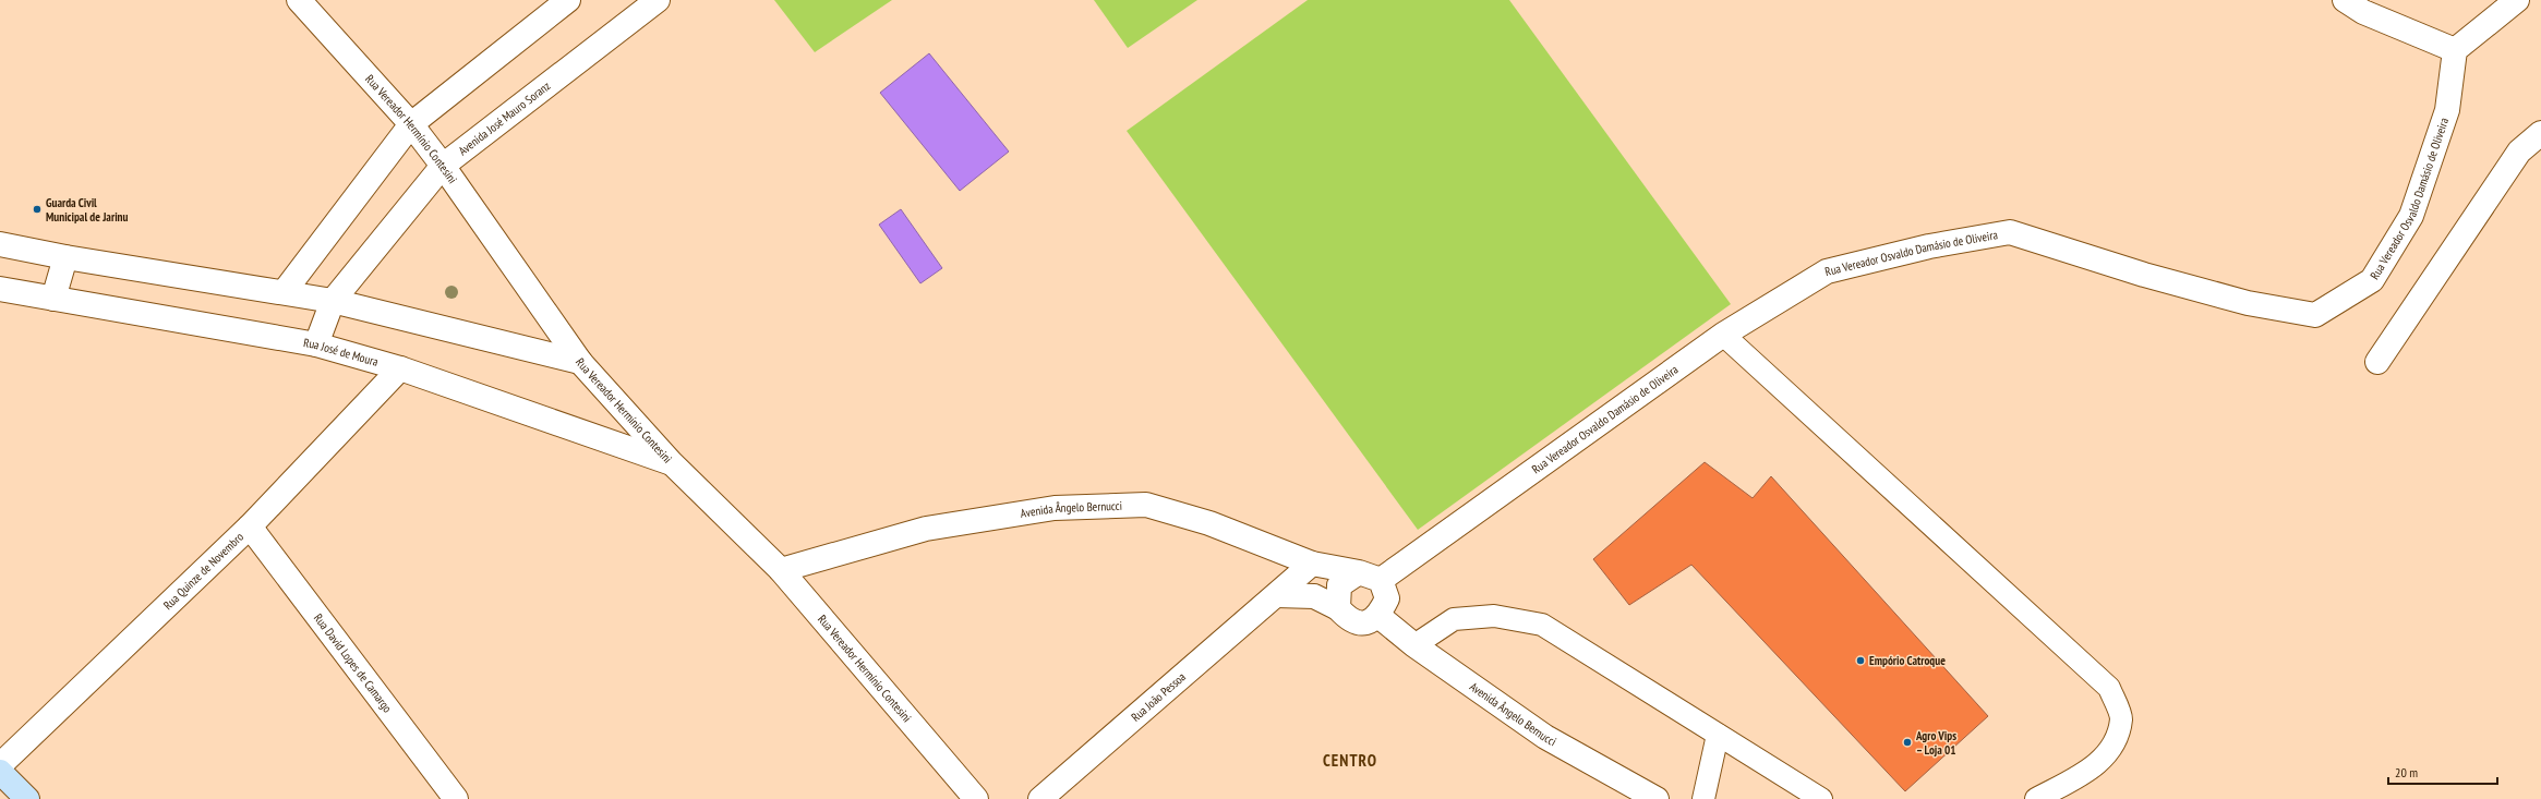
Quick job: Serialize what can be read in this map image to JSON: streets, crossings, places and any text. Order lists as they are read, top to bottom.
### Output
{
  "streets": {
    "street": [
      "Avenida José Mauro Soranz",
      "Rua Vereador Hermínio Contesini",
      "Rua Vereador Osvaldo Damásio de Oliveira",
      "Rua José de Moura",
      "Avenida Ângelo Bernucci",
      "Rua Quinze de Novembro",
      "Rua David Lopes de Camargo",
      "Rua João Pessoa"
    ]
  },
  "crossings": [
    ["Avenida José Mauro Soranz", "Rua Vereador Hermínio Contesini"],
    ["Avenida José Mauro Soranz", "Rua José de Moura"],
    ["Rua Vereador Hermínio Contesini", "Rua José de Moura"],
    ["Rua Vereador Hermínio Contesini", "Avenida Ângelo Bernucci"],
    ["Rua Vereador Osvaldo Damásio de Oliveira", "Avenida Ângelo Bernucci"],
    ["Rua José de Moura", "Rua Quinze de Novembro"],
    ["Avenida Ângelo Bernucci", "Rua João Pessoa"],
    ["Rua Quinze de Novembro", "Rua David Lopes de Camargo"]
  ],
  "districts": ["CENTRO"],
  "places": ["Guarda Civil Municipal de Jarinu", "Empório Catroque", "Agro Vips – Loja 01"],
  "scale_bar": "20 m"
}
